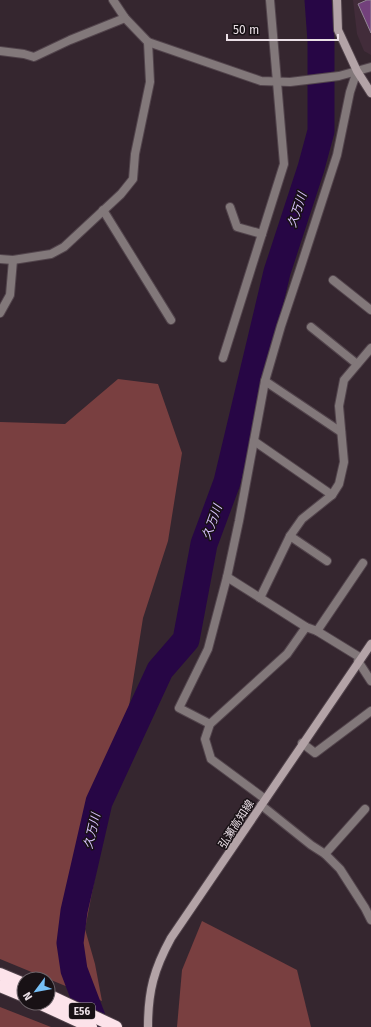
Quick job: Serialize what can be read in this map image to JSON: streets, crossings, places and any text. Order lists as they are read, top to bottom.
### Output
{
  "streets": {
    "highway": ["E56"],
    "main road": ["弘瀬高知線"]
  },
  "water": ["久万川"],
  "scale_bar": "50 m",
  "north": "bottom left"
}
